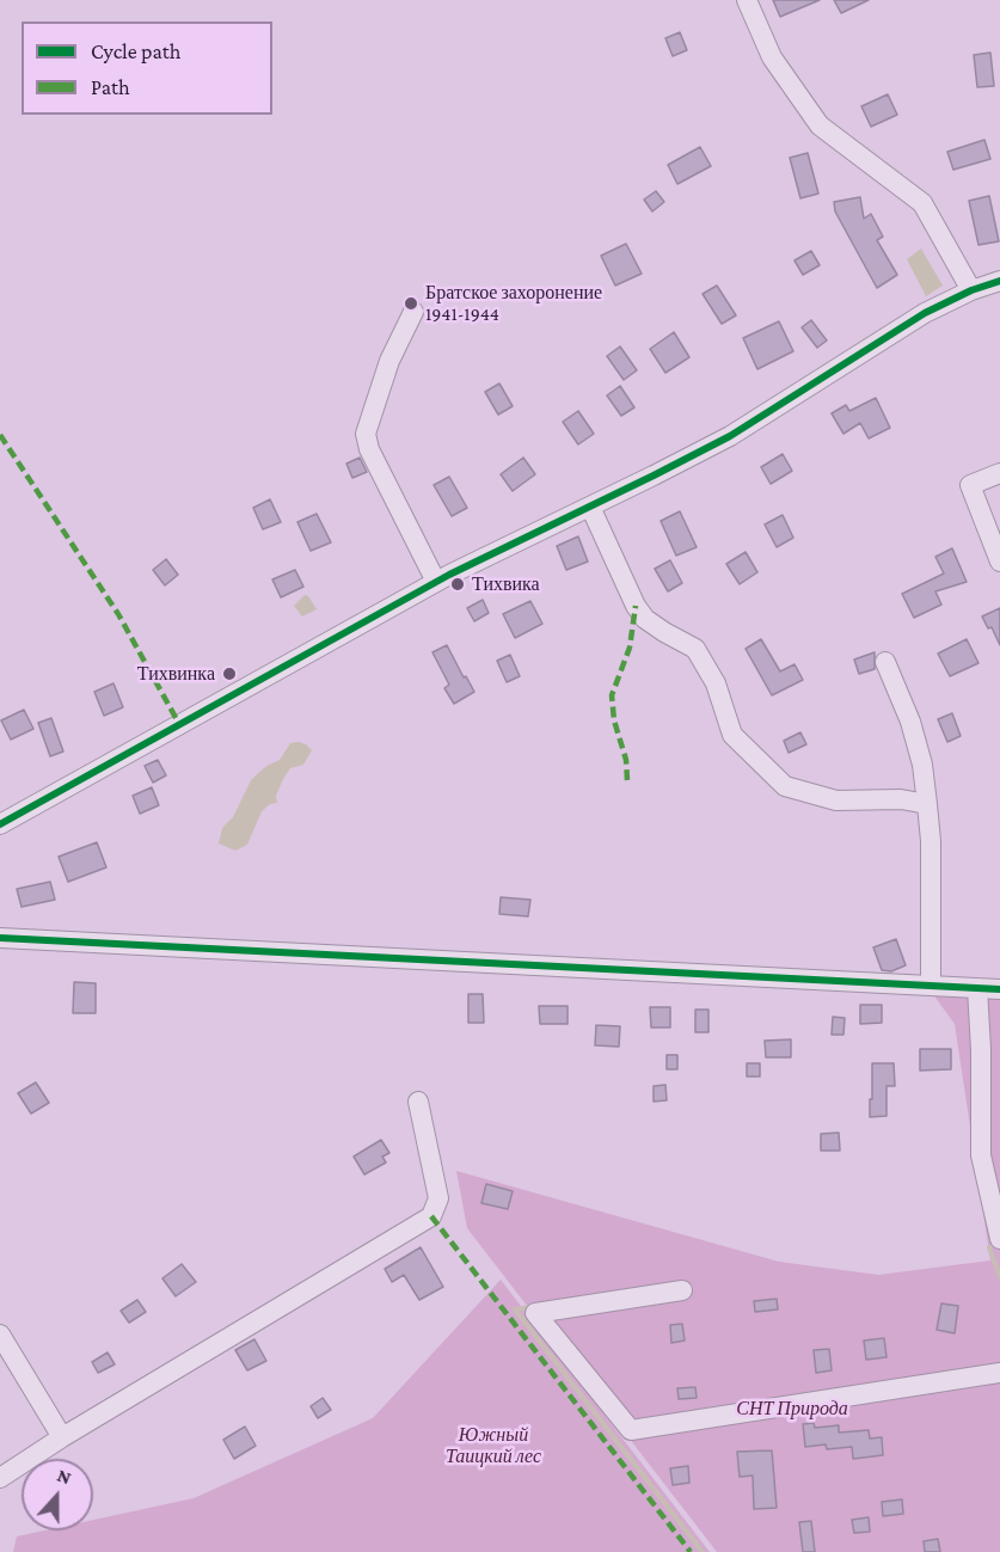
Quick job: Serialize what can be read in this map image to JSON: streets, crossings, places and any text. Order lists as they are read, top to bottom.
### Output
{
  "parks": ["СНТ Природа", "Южный Таицкий лес"],
  "places": ["Братское захоронение 1941-1944", "Тихвика", "Тихвинка"],
  "legend": ["Cycle path", "Path"],
  "north": "top"
}
